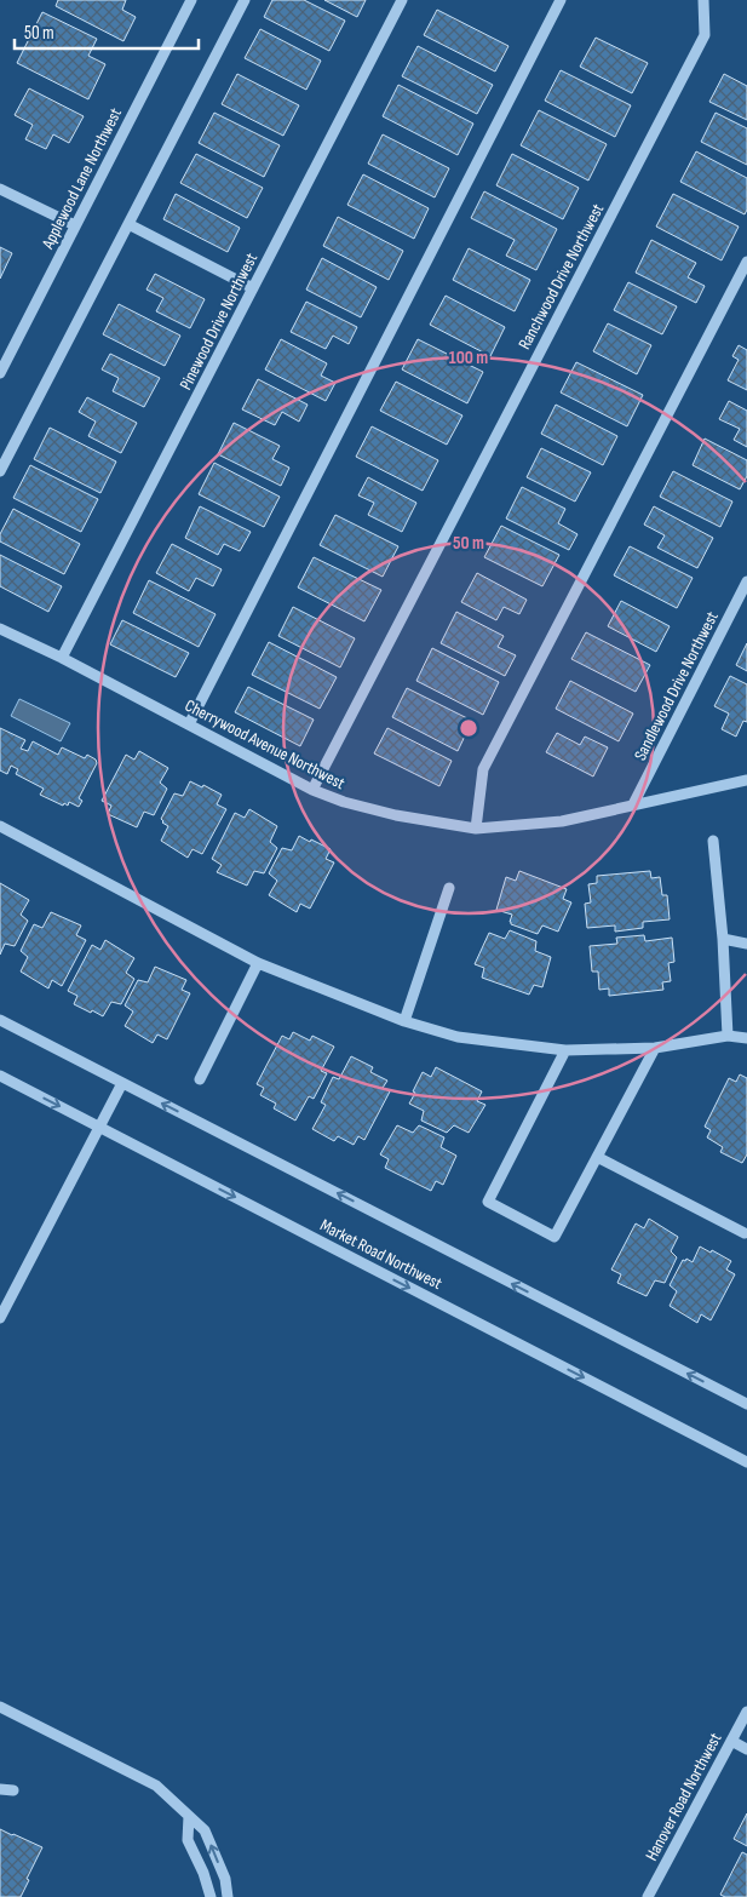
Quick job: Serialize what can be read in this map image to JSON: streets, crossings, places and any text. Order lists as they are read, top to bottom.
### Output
{
  "streets": {
    "street": [
      "Applewood Lane Northwest",
      "Ranchwood Drive Northwest",
      "Pinewood Drive Northwest",
      "Sandlewood Drive Northwest",
      "Cherrywood Avenue Northwest",
      "Market Road Northwest",
      "Hanover Road Northwest"
    ]
  },
  "crossings": [
    ["Ranchwood Drive Northwest", "Cherrywood Avenue Northwest"],
    ["Pinewood Drive Northwest", "Cherrywood Avenue Northwest"],
    ["Sandlewood Drive Northwest", "Cherrywood Avenue Northwest"]
  ],
  "scale_bar": "50 m",
  "rings": ["100 m", "50 m"]
}
